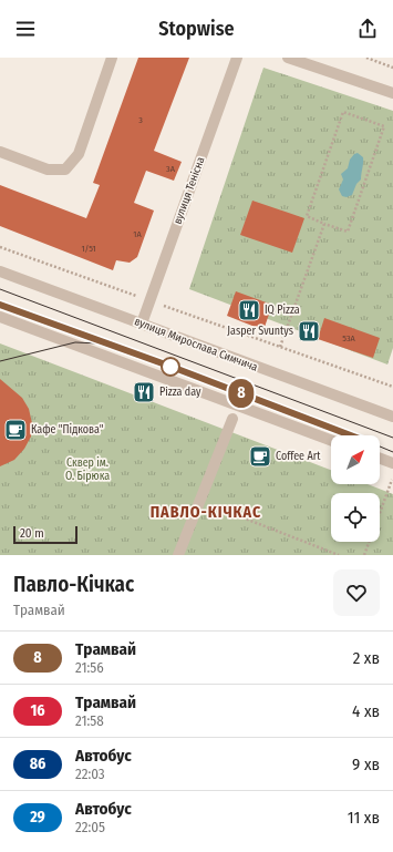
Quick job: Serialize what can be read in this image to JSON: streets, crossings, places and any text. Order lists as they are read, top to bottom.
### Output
{
  "streets": {
    "street": ["вулиця Тенісна", "вулиця Мирослава Симчича"]
  },
  "crossings": [
    ["вулиця Тенісна", "вулиця Мирослава Симчича"]
  ],
  "districts": ["ПАВЛО-КІЧКАС"],
  "parks": ["Сквер ім. О. Бірюка"],
  "places": {
    "restaurant": ["IQ Pіzza", "Jasper Svuntys", "Pizza day"],
    "cafe": ["Кафе \"Підкова\"", "Coffee Art"]
  },
  "lines": ["tram line 8"],
  "house_numbers": [
    "3",
    "3А",
    "1А",
    "1/51",
    "53А"
  ],
  "scale_bar": "20 m",
  "north": "top right",
  "page": {
    "header": "Stopwise",
    "on_map": "8",
    "scale": "20 m",
    "heading": ["Павло-Кічкас", "Трамвай"],
    "list": [
      {
        "mark": "8",
        "name": "Трамвай",
        "note": "21:56",
        "value": "2 хв"
      },
      {
        "mark": "16",
        "name": "Трамвай",
        "note": "21:58",
        "value": "4 хв"
      },
      {
        "mark": "86",
        "name": "Автобус",
        "note": "22:03",
        "value": "9 хв"
      },
      {
        "mark": "29",
        "name": "Автобус",
        "note": "22:05",
        "value": "11 хв"
      }
    ]
  }
}
